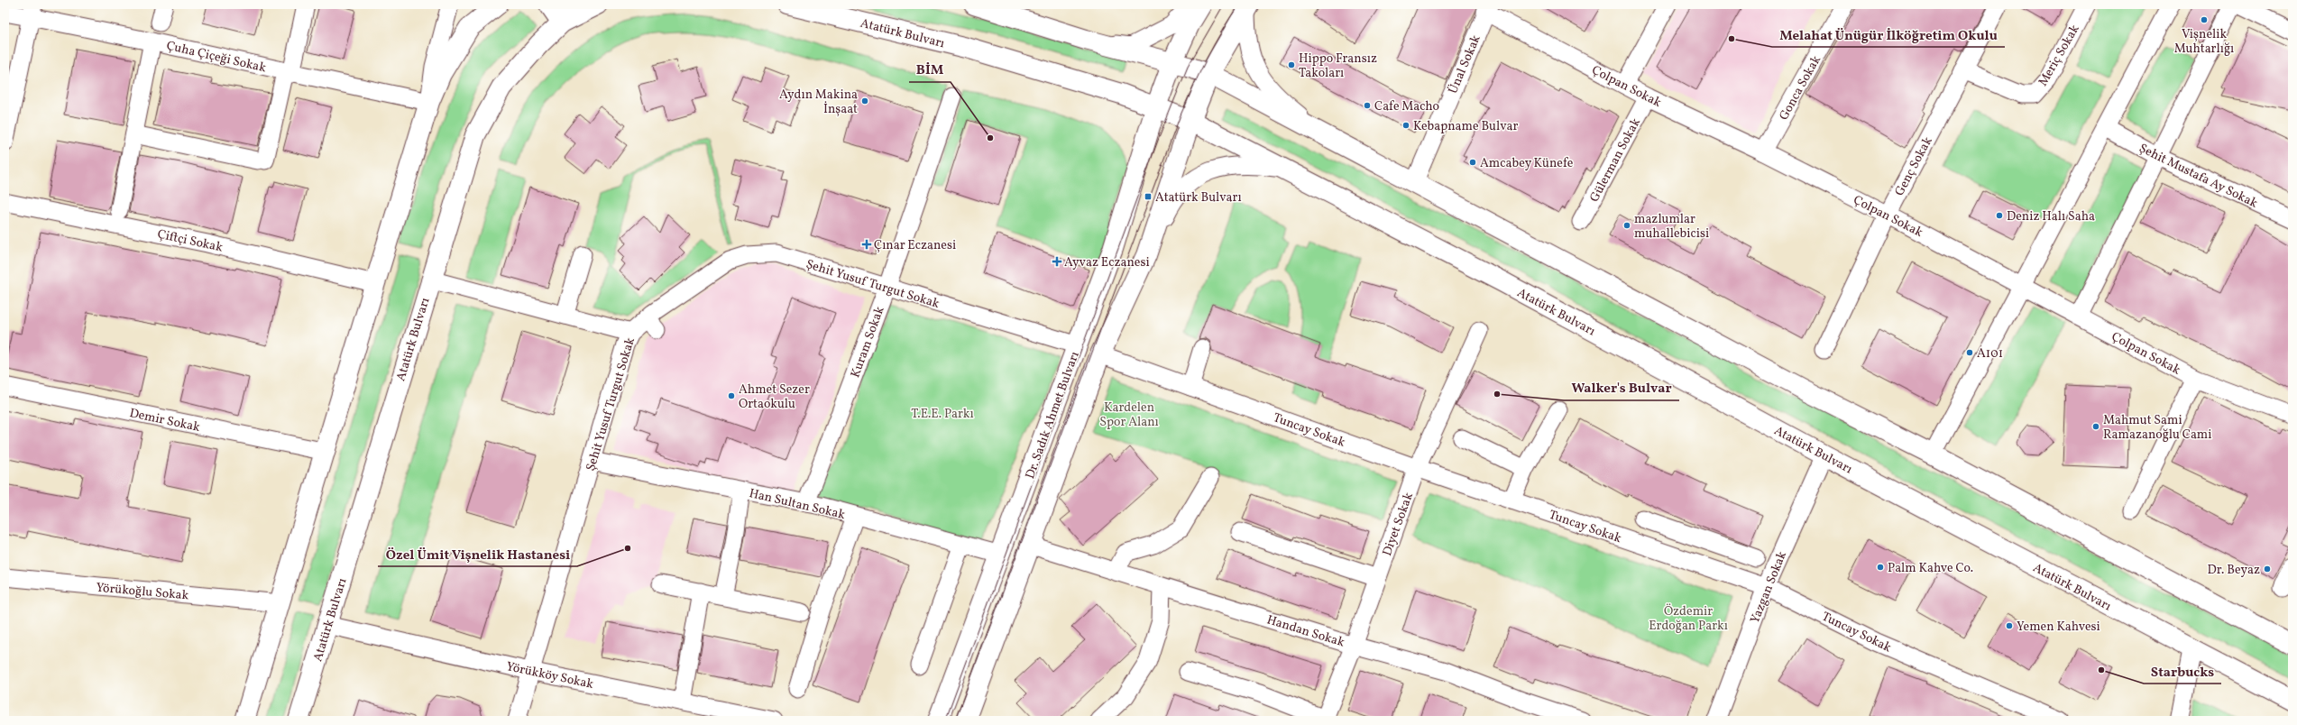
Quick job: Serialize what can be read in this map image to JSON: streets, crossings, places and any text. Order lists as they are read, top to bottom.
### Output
{
  "streets": {
    "main road": ["Atatürk Bulvarı", "Dr. Sadık Ahmet Bulvarı"],
    "street": [
      "Meriç Sokak",
      "Çuha Çiçeği Sokak",
      "Ünal Sokak",
      "Çolpan Sokak",
      "Gonca Sokak",
      "Gülerman Sokak",
      "Genç Sokak",
      "Şehit Mustafa Ay Sokak",
      "Çiftçi Sokak",
      "Şehit Yusuf Turgut Sokak",
      "Kuram Sokak",
      "Demir Sokak",
      "Tuncay Sokak",
      "Han Sultan Sokak",
      "Diyet Sokak",
      "Yazgan Sokak",
      "Yörükoğlu Sokak",
      "Handan Sokak",
      "Yörükköy Sokak"
    ]
  },
  "crossings": [
    ["Atatürk Bulvarı", "Dr. Sadık Ahmet Bulvarı"],
    ["Atatürk Bulvarı", "Yazgan Sokak"],
    ["Atatürk Bulvarı", "Yörükköy Sokak"],
    ["Meriç Sokak", "Genç Sokak"],
    ["Ünal Sokak", "Çolpan Sokak"],
    ["Çolpan Sokak", "Gonca Sokak"],
    ["Çolpan Sokak", "Gülerman Sokak"],
    ["Çolpan Sokak", "Genç Sokak"],
    ["Şehit Yusuf Turgut Sokak", "Kuram Sokak"],
    ["Şehit Yusuf Turgut Sokak", "Dr. Sadık Ahmet Bulvarı"],
    ["Şehit Yusuf Turgut Sokak", "Han Sultan Sokak"],
    ["Şehit Yusuf Turgut Sokak", "Yörükköy Sokak"],
    ["Kuram Sokak", "Han Sultan Sokak"],
    ["Dr. Sadık Ahmet Bulvarı", "Tuncay Sokak"],
    ["Dr. Sadık Ahmet Bulvarı", "Han Sultan Sokak"],
    ["Dr. Sadık Ahmet Bulvarı", "Handan Sokak"],
    ["Tuncay Sokak", "Diyet Sokak"],
    ["Tuncay Sokak", "Yazgan Sokak"],
    ["Diyet Sokak", "Handan Sokak"]
  ],
  "parks": ["Kardelen Spor Alanı", "T.E.E. Parkı", "Özdemir Erdoğan Parkı"],
  "places": {
    "other": [
      "Vişnelik Muhtarlığı",
      "Melahat Ünügür İlköğretim Okulu",
      "Hippo Fransız Takoları",
      "Aydın Makina İnşaat",
      "Cafe Macho",
      "Kebapname Bulvar",
      "BİM",
      "Amcabey Künefe",
      "Deniz Halı Saha",
      "mazlumlar muhallebicisi",
      "A101",
      "Walker's Bulvar",
      "Ahmet Sezer Ortaokulu",
      "Mahmut Sami Ramazanoğlu Cami",
      "Özel Ümit Vişnelik Hastanesi",
      "Palm Kahve Co.",
      "Dr. Beyaz",
      "Yemen Kahvesi",
      "Starbucks"
    ],
    "transit": ["Atatürk Bulvarı"],
    "health": ["Çınar Eczanesi", "Ayvaz Eczanesi"]
  }
}
